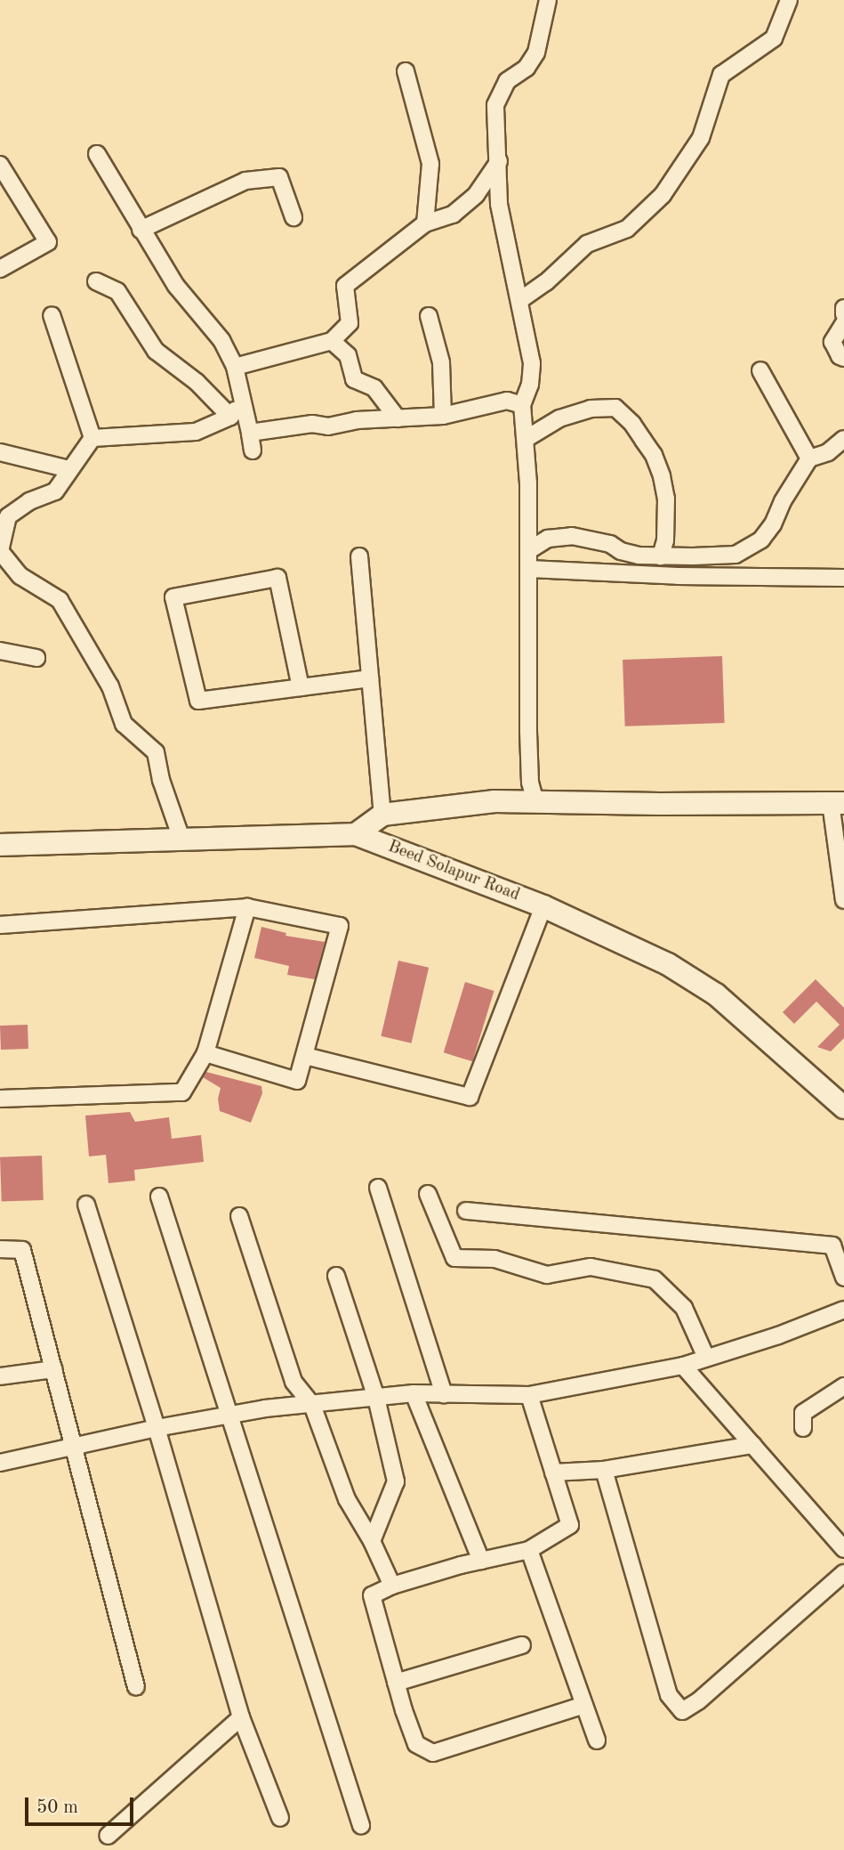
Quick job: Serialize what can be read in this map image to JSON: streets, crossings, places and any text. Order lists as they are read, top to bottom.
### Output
{
  "streets": {
    "main road": ["Beed Solapur Road"]
  },
  "scale_bar": "50 m"
}
